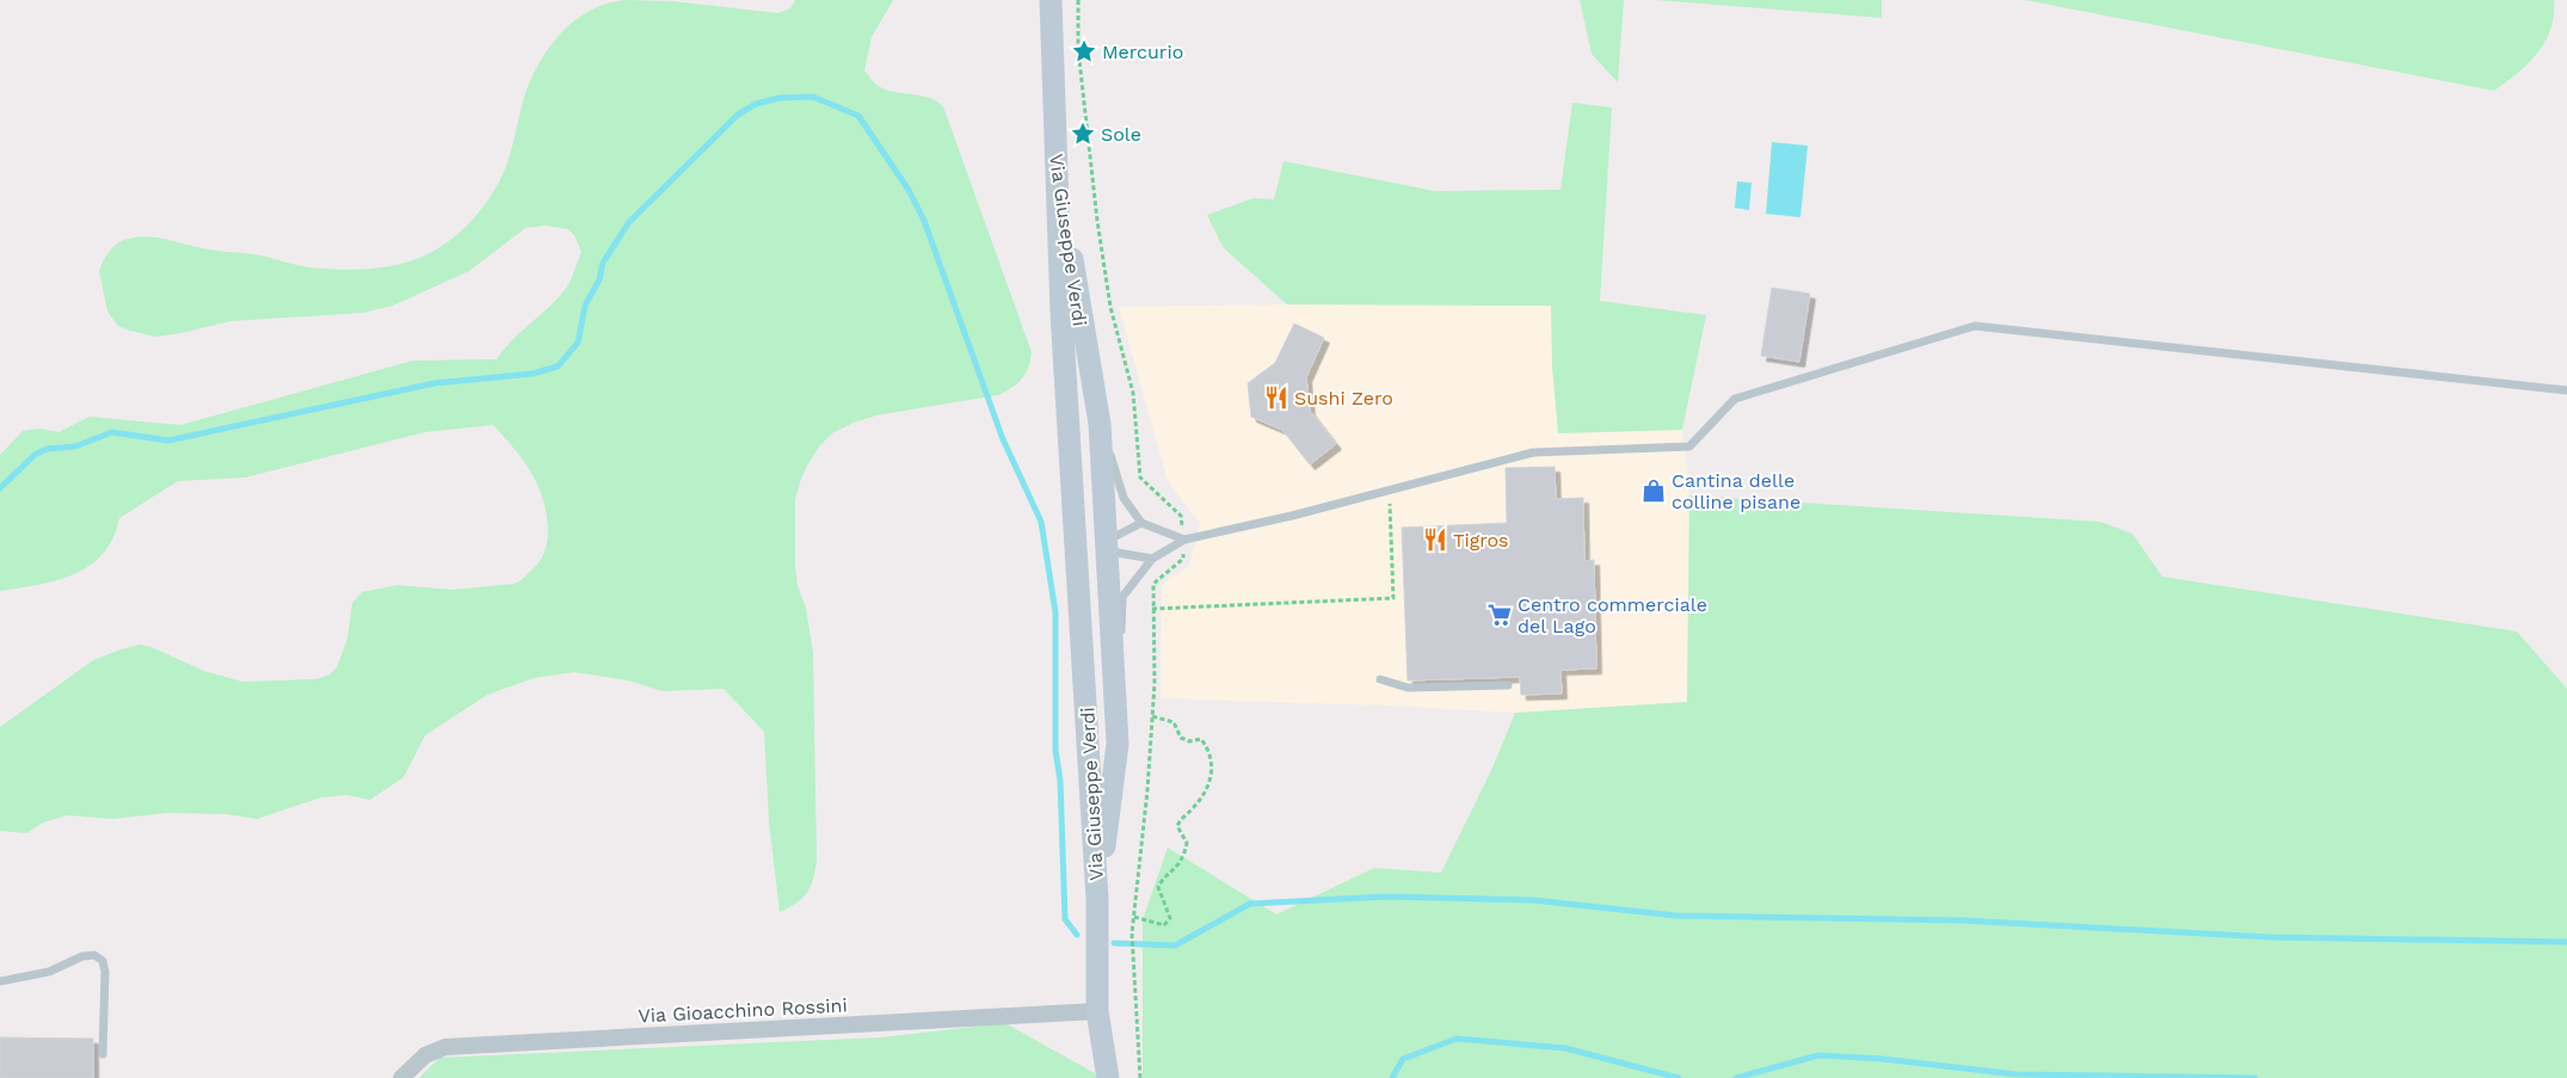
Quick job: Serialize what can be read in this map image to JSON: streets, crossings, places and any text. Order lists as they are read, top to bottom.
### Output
{
  "streets": {
    "main road": ["Via Giuseppe Verdi"],
    "street": ["Via Gioacchino Rossini"]
  },
  "crossings": [
    ["Via Giuseppe Verdi", "Via Gioacchino Rossini"]
  ],
  "places": {
    "place": ["Mercurio", "Sole"],
    "restaurant": ["Sushi Zero", "Tigros"],
    "shop": ["Cantina delle colline pisane"],
    "supermarket": ["Centro commerciale del Lago"]
  }
}
